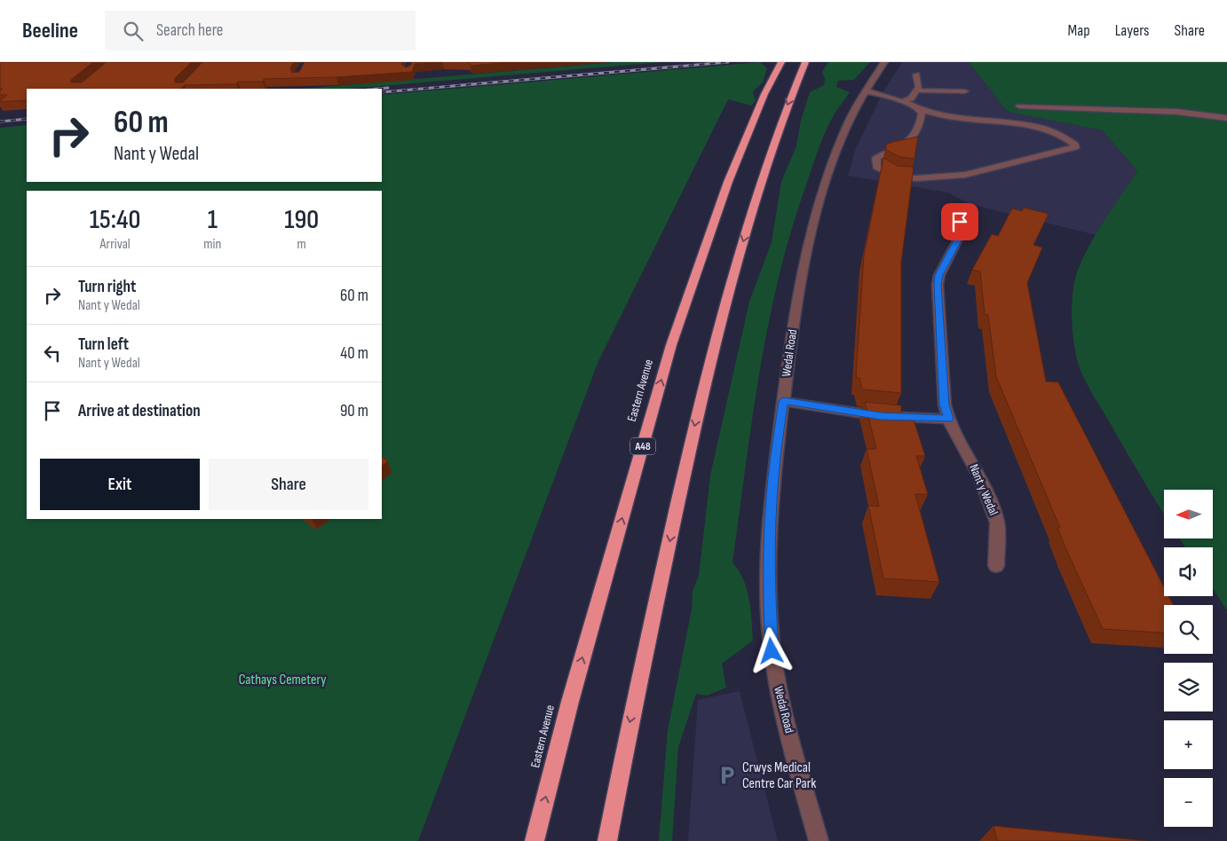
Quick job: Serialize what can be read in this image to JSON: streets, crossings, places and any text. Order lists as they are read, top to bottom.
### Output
{
  "streets": {
    "highway": ["Eastern Avenue", "A48"],
    "street": ["Wedal Road", "Nant y Wedal"]
  },
  "parks": ["Cathays Cemetery"],
  "places": {
    "parking": ["Crwys Medical Centre Car Park"]
  },
  "north": "left",
  "page": {
    "header": "Beeline",
    "search": "Search here",
    "nav": ["Map", "Layers", "Share"],
    "turn": ["60 m", "Nant y Wedal"],
    "eta": [
      "15:40",
      "Arrival",
      "1",
      "min",
      "190",
      "m"
    ],
    "list": [
      {
        "name": "Turn right",
        "note": "Nant y Wedal",
        "value": "60 m"
      },
      {
        "name": "Turn left",
        "note": "Nant y Wedal",
        "value": "40 m"
      },
      {
        "name": "Arrive at destination",
        "value": "90 m"
      }
    ],
    "buttons": ["Exit", "Share"],
    "map_buttons": ["+", "−"]
  }
}
